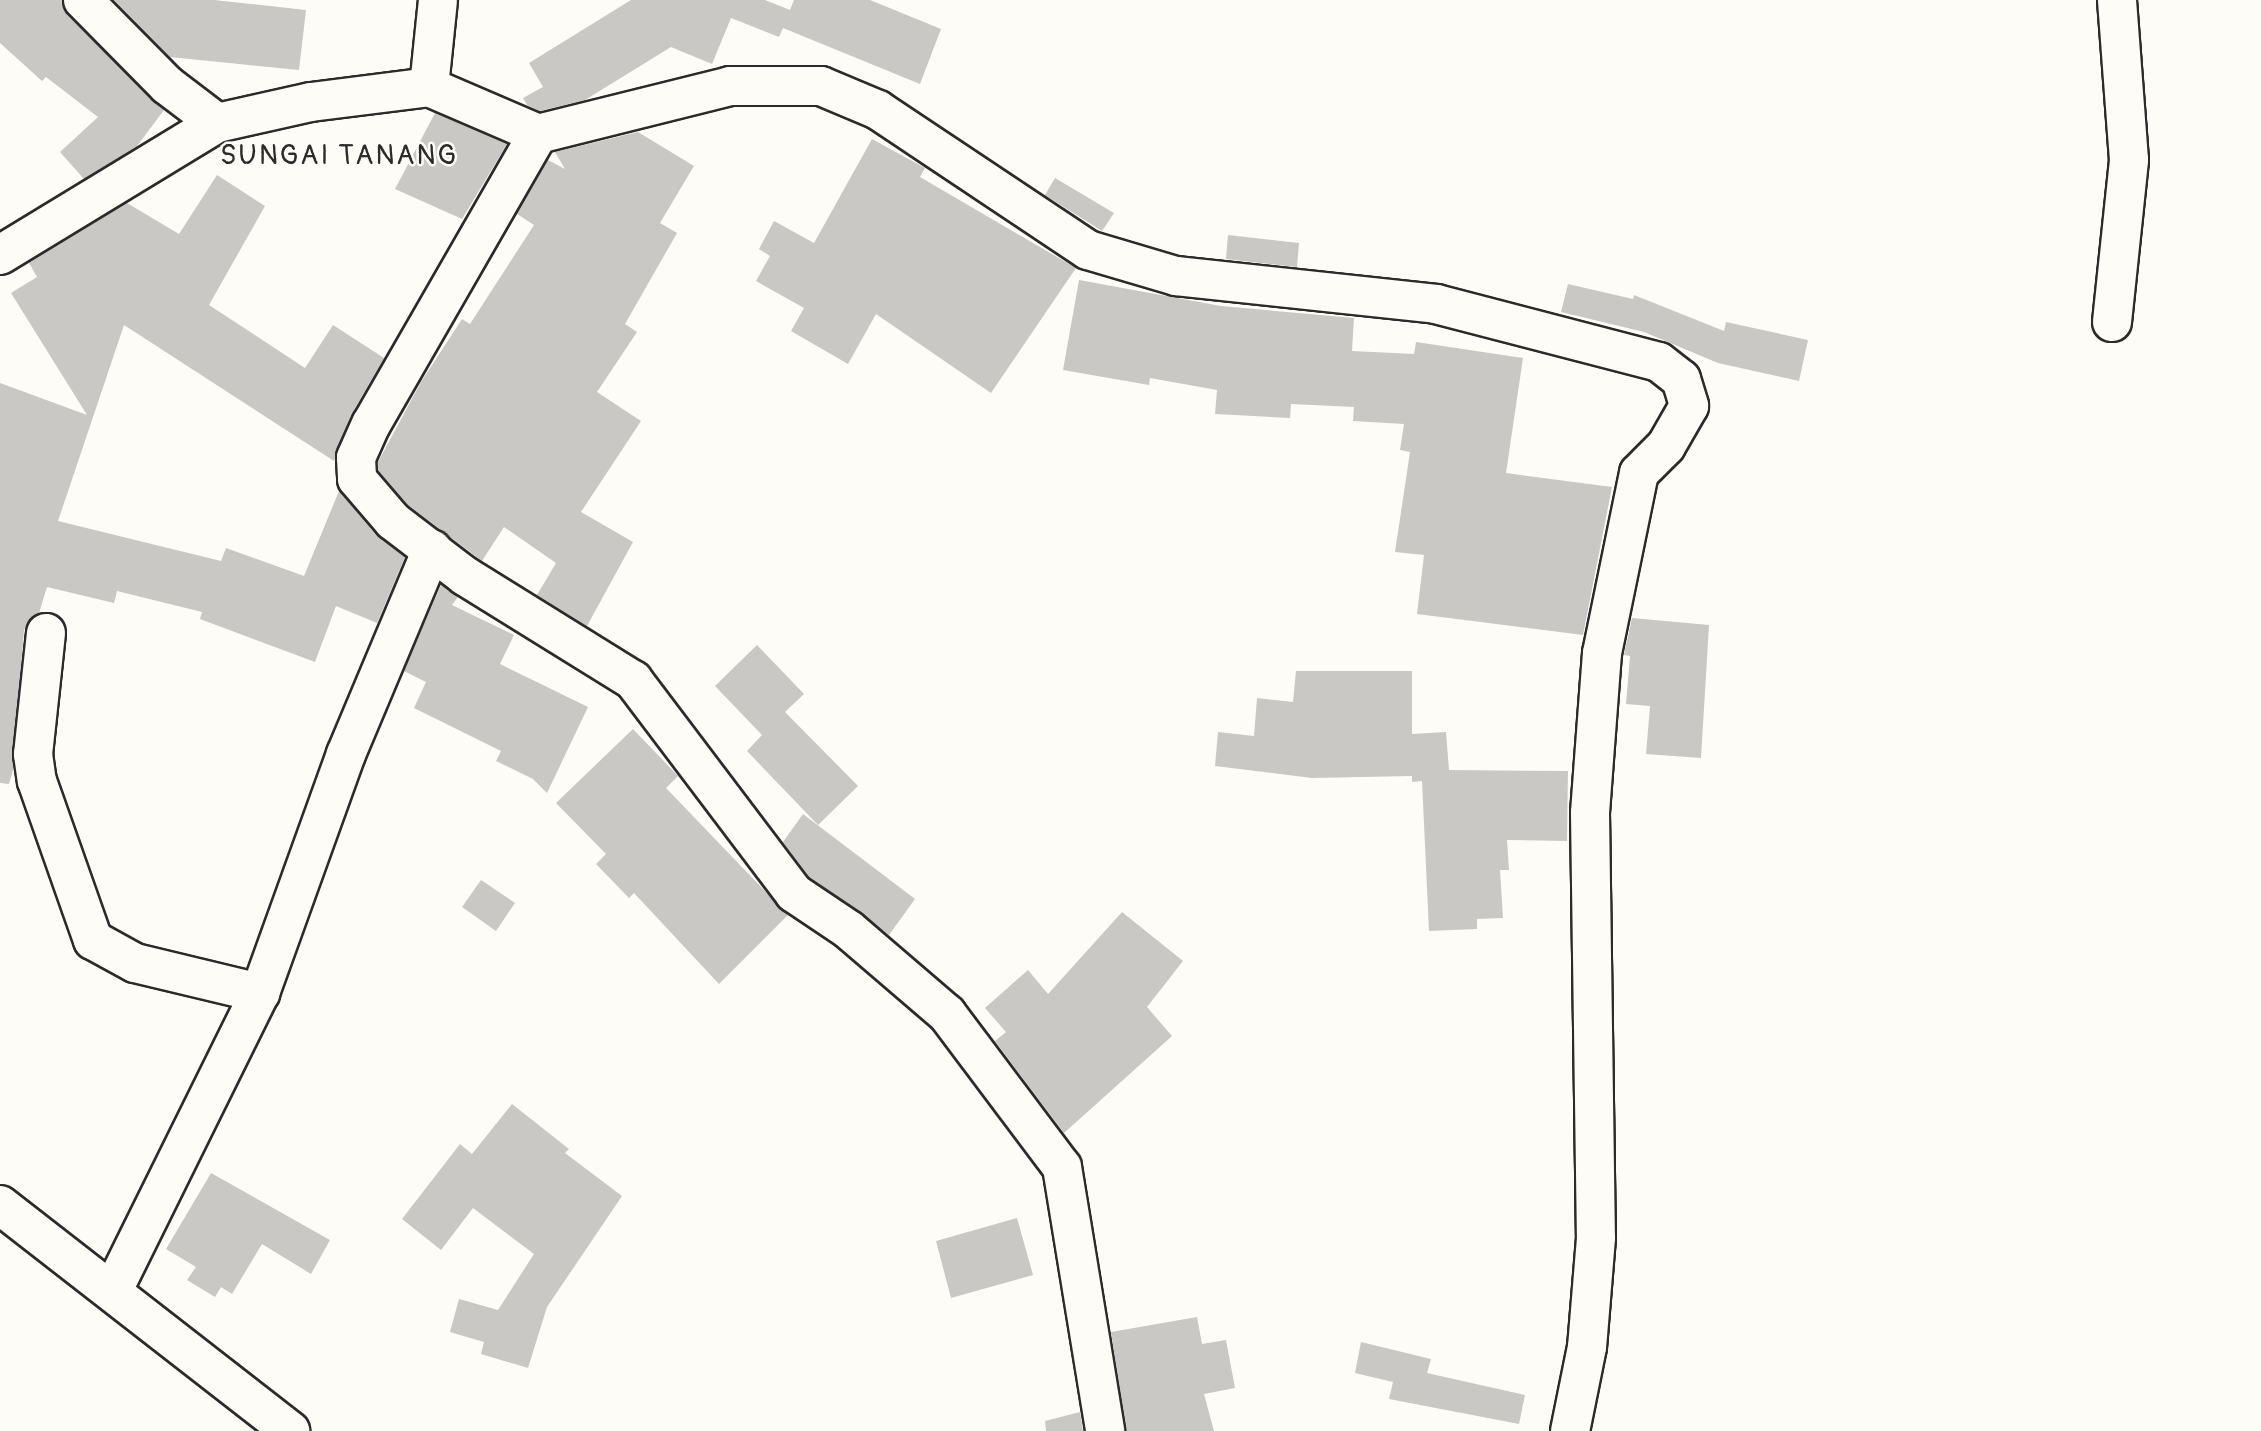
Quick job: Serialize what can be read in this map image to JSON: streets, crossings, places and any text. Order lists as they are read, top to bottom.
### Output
{
  "districts": ["SUNGAI TANANG"]
}
